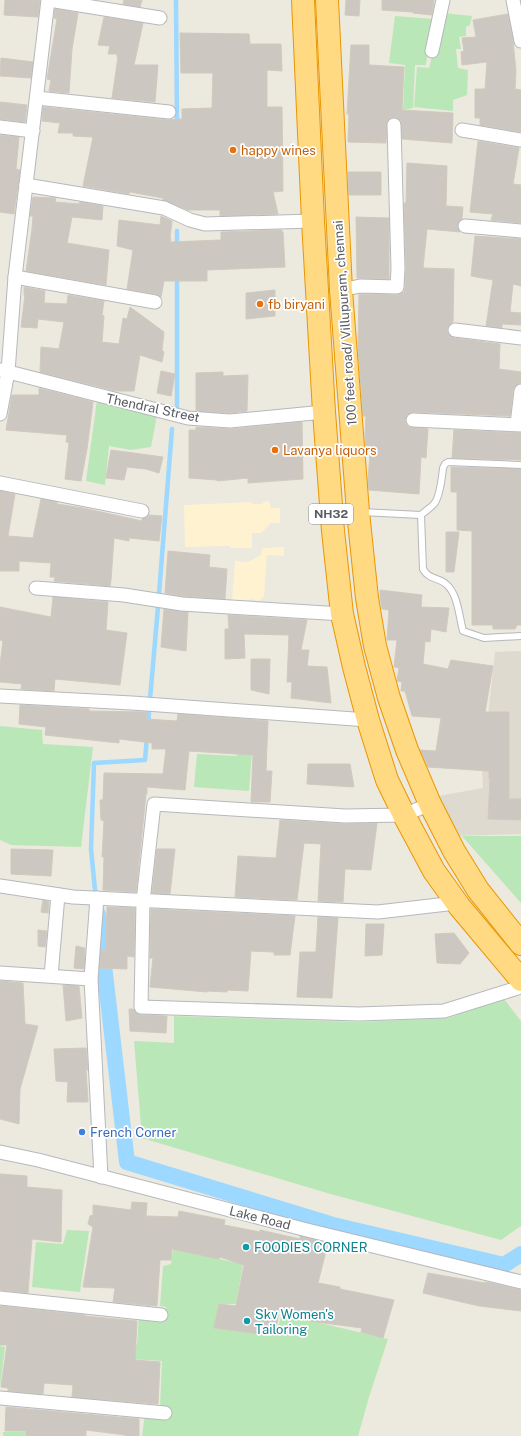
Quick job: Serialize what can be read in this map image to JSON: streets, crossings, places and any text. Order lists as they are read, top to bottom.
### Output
{
  "streets": {
    "highway": ["100 feet road/ Villupuram, chennai", "NH32"],
    "street": ["Thendral Street", "Lake Road"]
  },
  "crossings": [
    ["100 feet road/ Villupuram, chennai", "Thendral Street"]
  ],
  "places": [
    "happy wines",
    "fb biryani",
    "Lavanya liquors",
    "French Corner",
    "FOODIES CORNER",
    "Skv Women's Tailoring"
  ]
}
